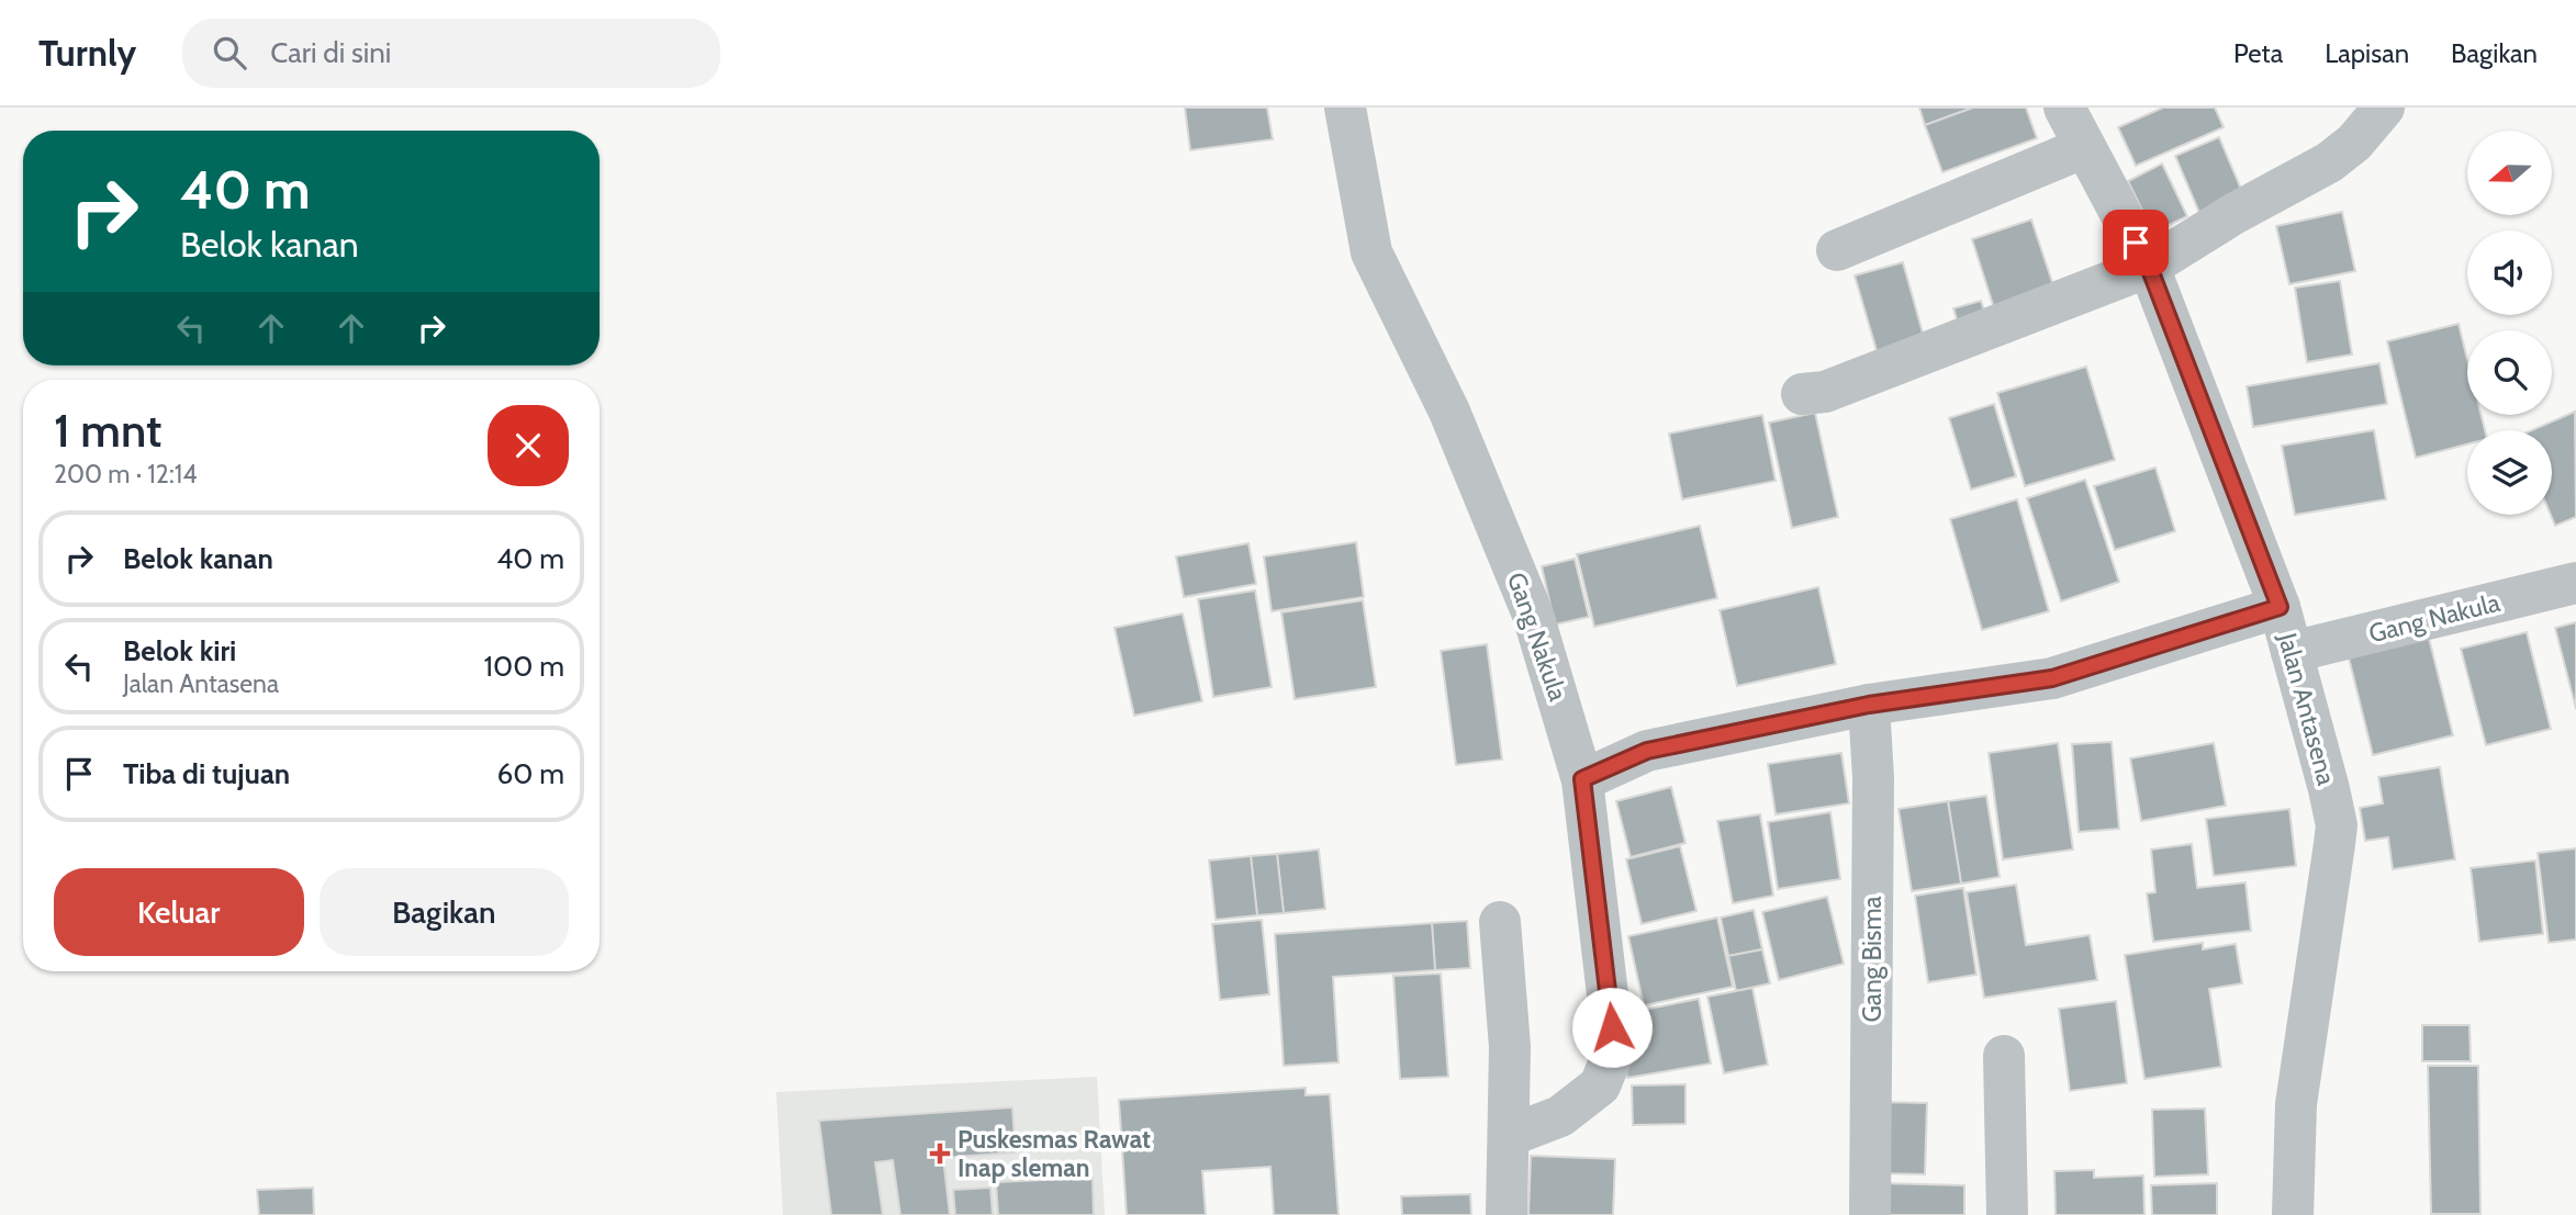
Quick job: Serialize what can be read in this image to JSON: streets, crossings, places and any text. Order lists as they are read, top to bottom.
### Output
{
  "streets": {
    "street": ["Gang Nakula", "Jalan Antasena", "Gang Bisma"]
  },
  "crossings": [
    ["Gang Nakula", "Jalan Antasena"]
  ],
  "places": {
    "health": ["Puskesmas Rawat Inap sleman"]
  },
  "north": "left",
  "page": {
    "header": "Turnly",
    "search": "Cari di sini",
    "nav": ["Peta", "Lapisan", "Bagikan"],
    "turn": ["40 m", "Belok kanan"],
    "heading": ["1 mnt", "200 m · 12:14"],
    "list": [
      {
        "name": "Belok kanan",
        "value": "40 m"
      },
      {
        "name": "Belok kiri",
        "note": "Jalan Antasena",
        "value": "100 m"
      },
      {
        "name": "Tiba di tujuan",
        "value": "60 m"
      }
    ],
    "buttons": ["Keluar", "Bagikan"]
  }
}
